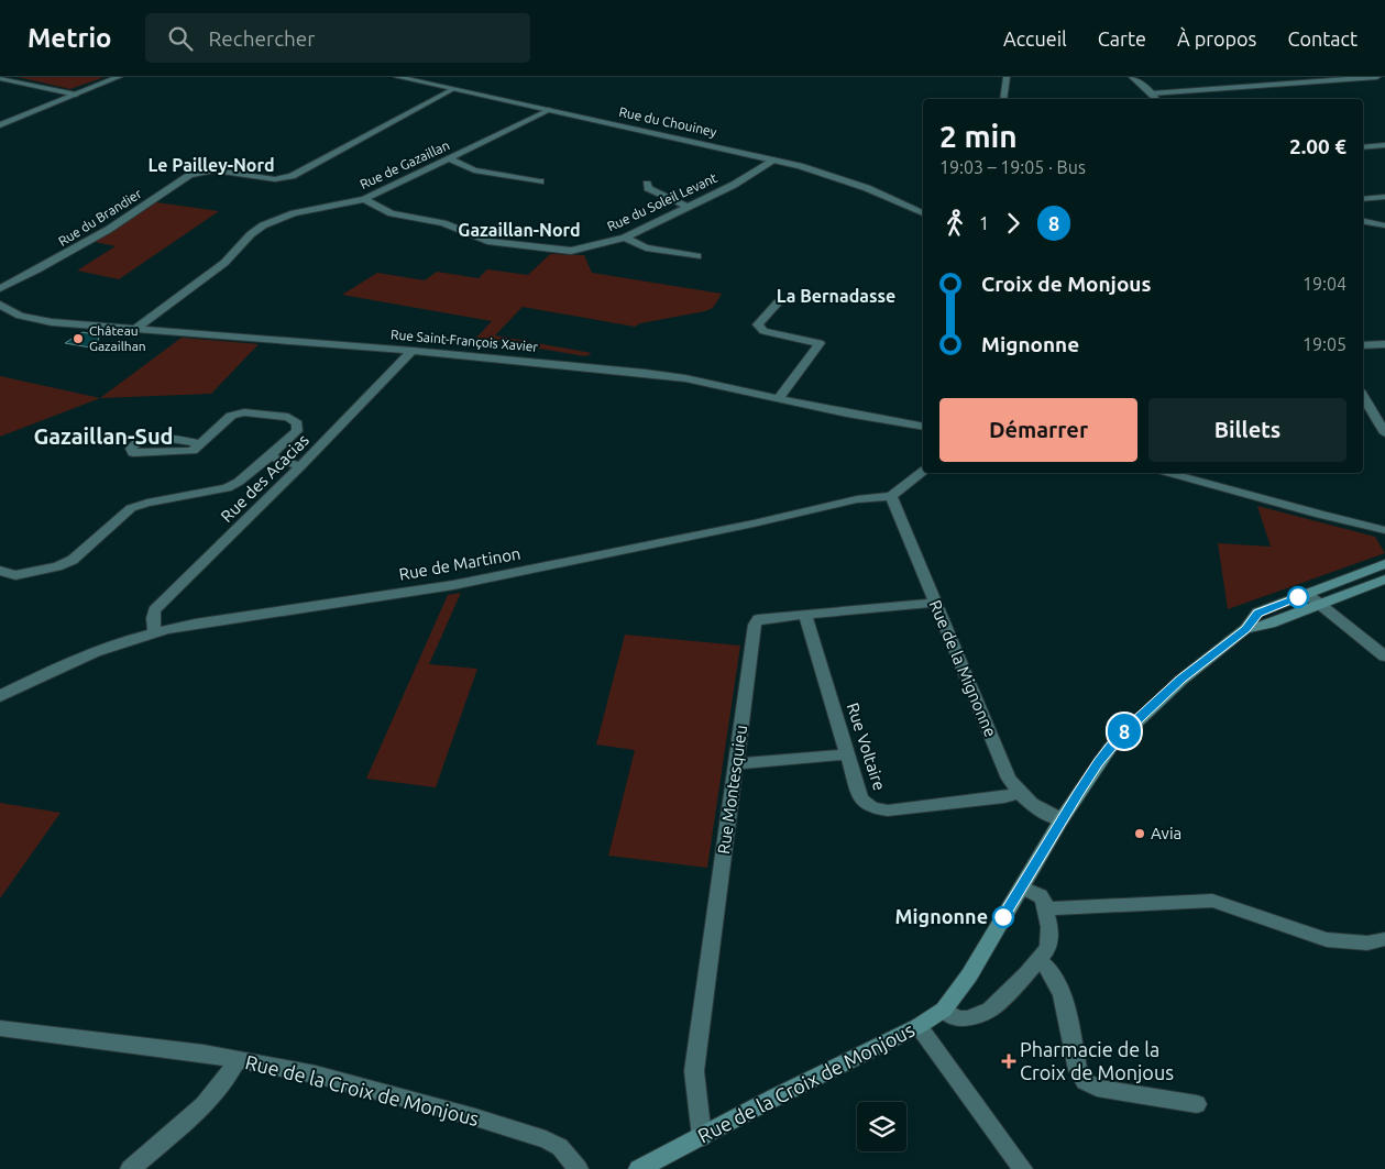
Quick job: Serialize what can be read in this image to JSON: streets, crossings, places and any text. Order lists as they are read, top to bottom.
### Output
{
  "streets": {
    "main road": ["Rue de la Croix de Monjous"],
    "street": [
      "Rue du Chouiney",
      "Rue de Gazaillan",
      "Rue du Soleil Levant",
      "Rue du Brandier",
      "Rue Saint-François Xavier",
      "Rue des Acacias",
      "Rue de Martinon",
      "Rue de la Mignonne",
      "Rue Voltaire",
      "Rue Montesquieu"
    ]
  },
  "crossings": [
    ["Rue du Chouiney", "Rue de Gazaillan"],
    ["Rue du Chouiney", "Rue du Soleil Levant"],
    ["Rue du Chouiney", "Rue du Brandier"],
    ["Rue de Gazaillan", "Rue du Soleil Levant"],
    ["Rue de Gazaillan", "Rue Saint-François Xavier"],
    ["Rue Saint-François Xavier", "Rue des Acacias"],
    ["Rue des Acacias", "Rue de Martinon"],
    ["Rue de Martinon", "Rue de la Mignonne"],
    ["Rue de la Mignonne", "Rue Voltaire"],
    ["Rue de la Mignonne", "Rue Montesquieu"],
    ["Rue de la Mignonne", "Rue de la Croix de Monjous"],
    ["Rue Voltaire", "Rue Montesquieu"],
    ["Rue Montesquieu", "Rue de la Croix de Monjous"]
  ],
  "districts": [
    "Le Pailley-Nord",
    "Gazaillan-Nord",
    "La Bernadasse",
    "Gazaillan-Sud"
  ],
  "places": {
    "other": ["Château Gazailhan", "Avia", "Mignonne"],
    "health": ["Pharmacie de la Croix de Monjous"]
  },
  "lines": ["bus line 8"],
  "page": {
    "header": "Metrio",
    "search": "Rechercher",
    "nav": [
      "Accueil",
      "Carte",
      "À propos",
      "Contact"
    ],
    "on_map": "8",
    "heading": ["2 min", "19:03 – 19:05 · Bus", "2.00 €"],
    "legs": ["1", "8"],
    "list": [
      {
        "name": "Croix de Monjous",
        "value": "19:04"
      },
      {
        "name": "Mignonne",
        "value": "19:05"
      }
    ],
    "buttons": ["Démarrer", "Billets"]
  }
}
